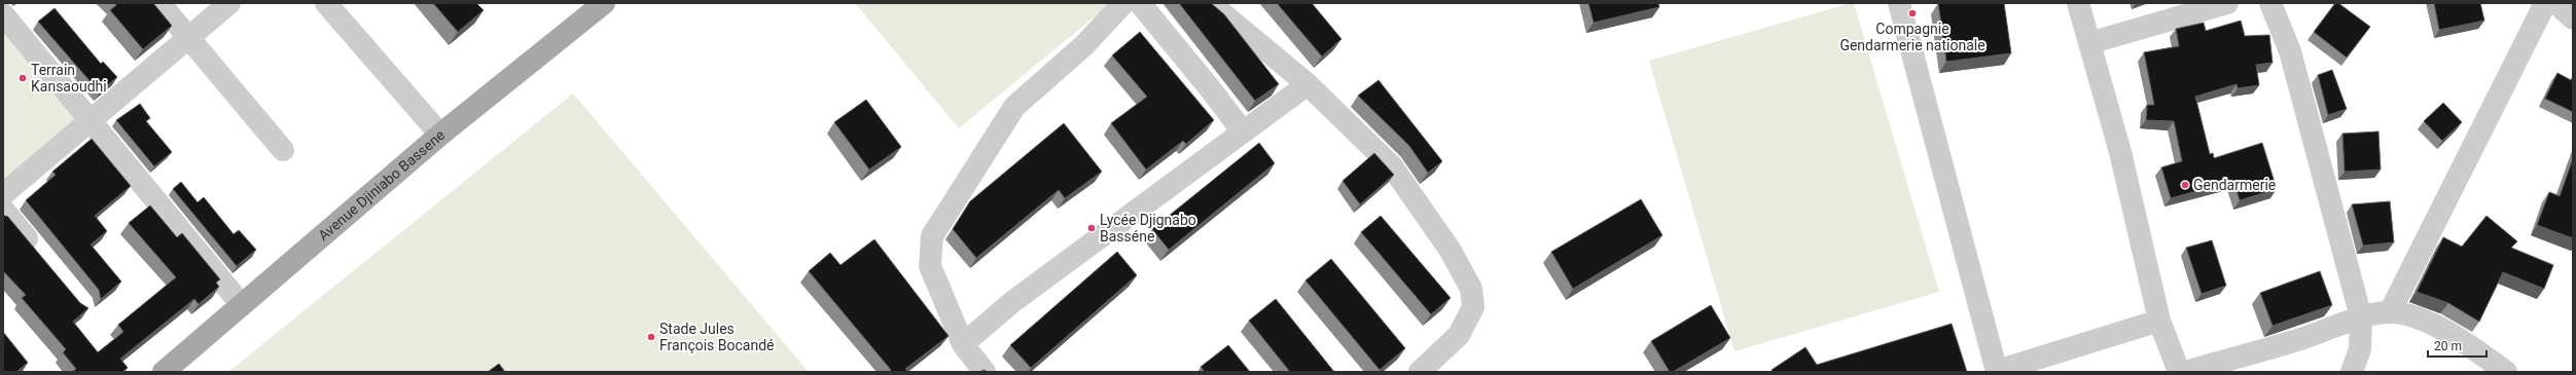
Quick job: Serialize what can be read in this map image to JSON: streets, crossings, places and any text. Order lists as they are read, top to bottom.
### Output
{
  "streets": {
    "main road": ["Avenue Djiniabo Bassene"]
  },
  "places": [
    "Compagnie Gendarmerie nationale",
    "Terrain Kansaoudhi",
    "Gendarmerie",
    "Lycée Djignabo Basséne",
    "Stade Jules François Bocandé"
  ],
  "scale_bar": "20 m"
}
